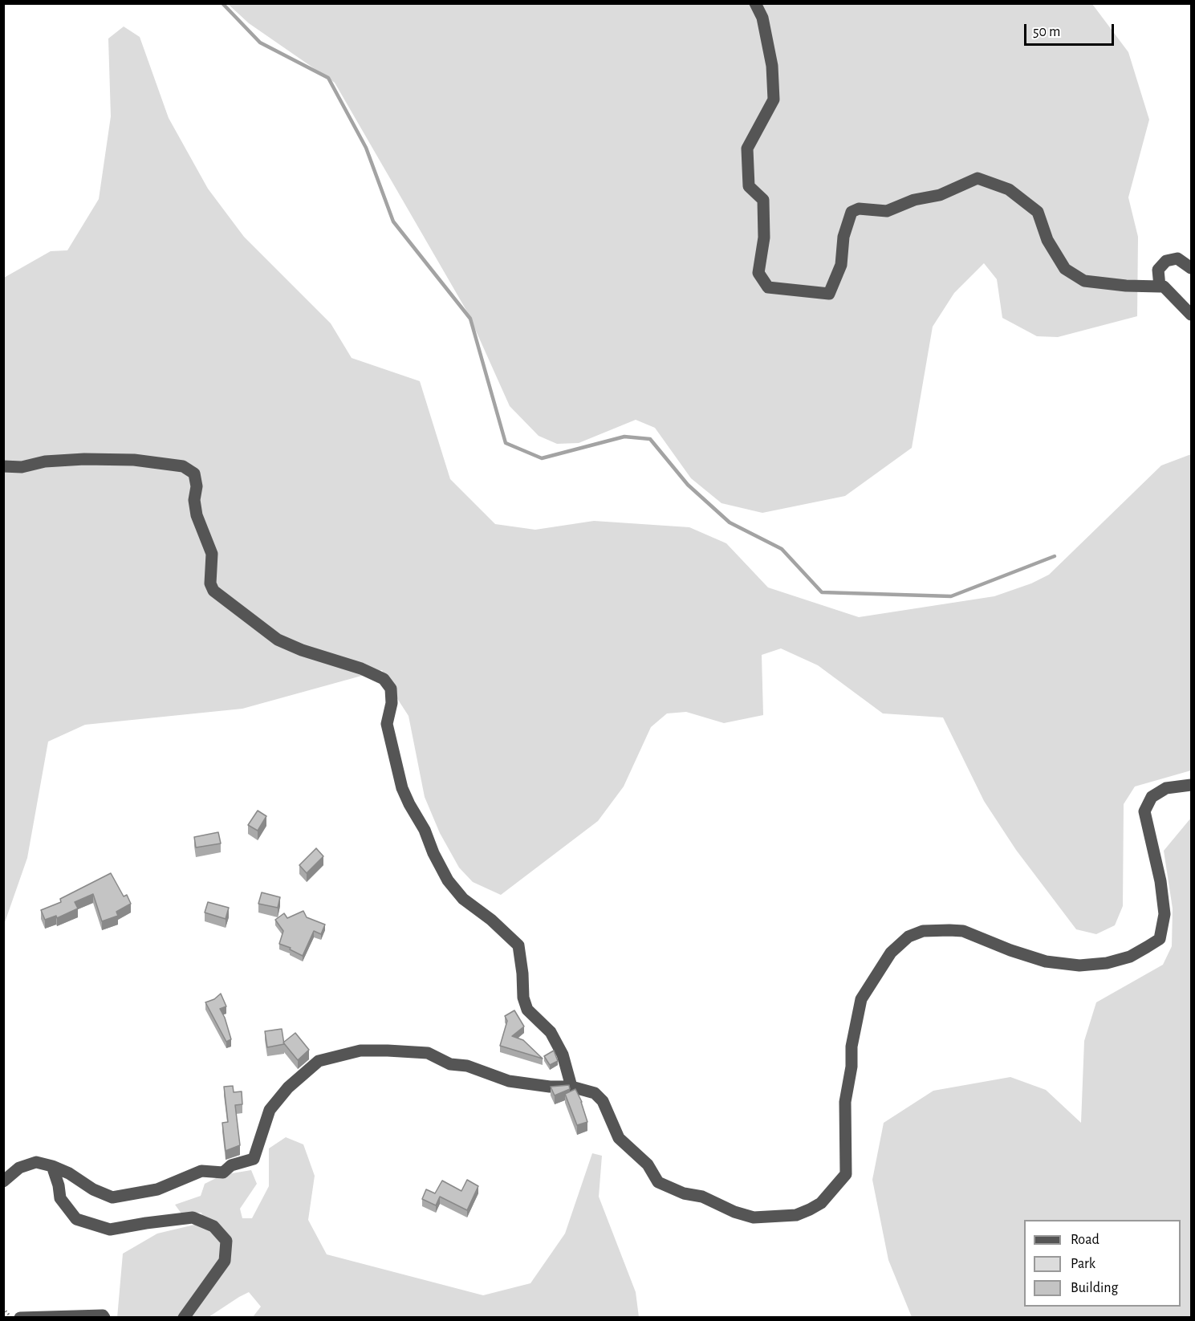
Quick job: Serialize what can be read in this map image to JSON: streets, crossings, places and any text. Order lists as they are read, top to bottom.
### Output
{
  "legend": ["Road", "Park", "Building"],
  "scale_bar": "50 m"
}
